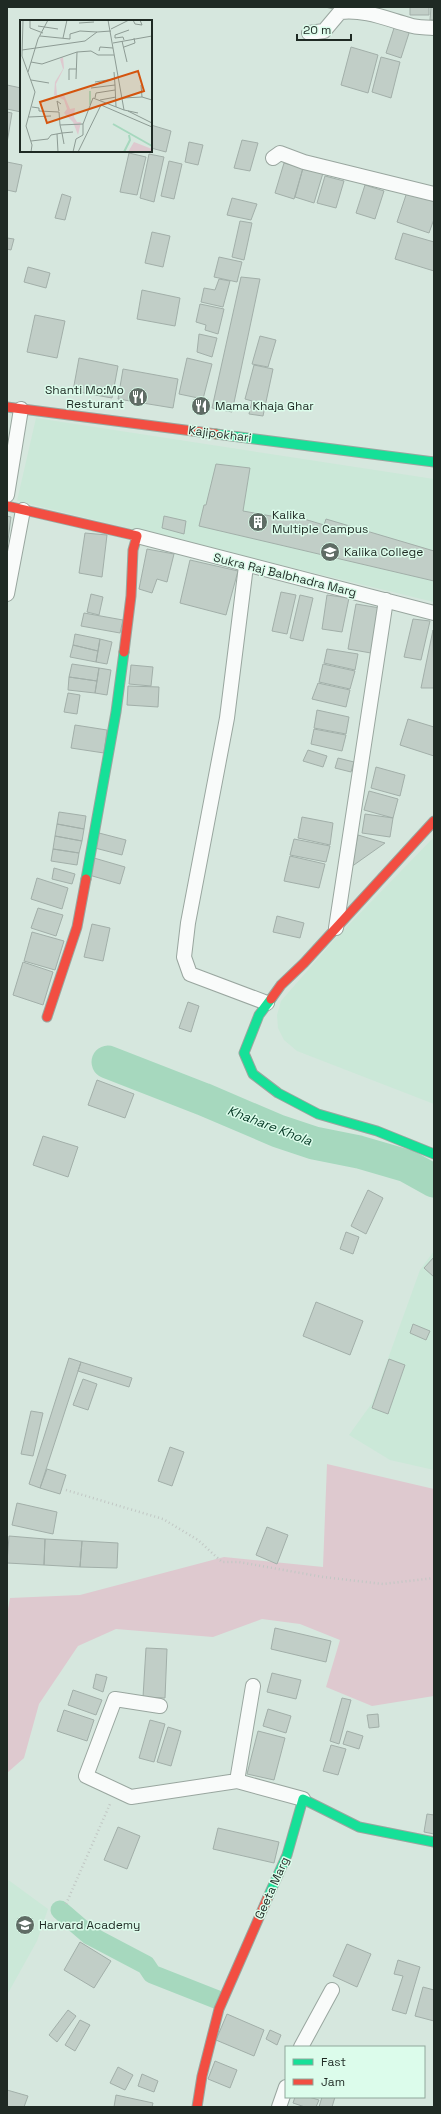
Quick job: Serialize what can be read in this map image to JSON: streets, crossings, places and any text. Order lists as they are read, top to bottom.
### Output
{
  "streets": {
    "street": ["Kajipokhari", "Sukra Raj Balbhadra Marg", "Geeta Marg"]
  },
  "water": ["Khahare Khola"],
  "places": {
    "restaurant": ["Shanti Mo:Mo Resturant", "Mama Khaja Ghar"],
    "building": ["Kalika Multiple Campus"],
    "school or university": ["Kalika College", "Harvard Academy"]
  },
  "legend": ["Fast", "Jam"],
  "scale_bar": "20 m"
}
